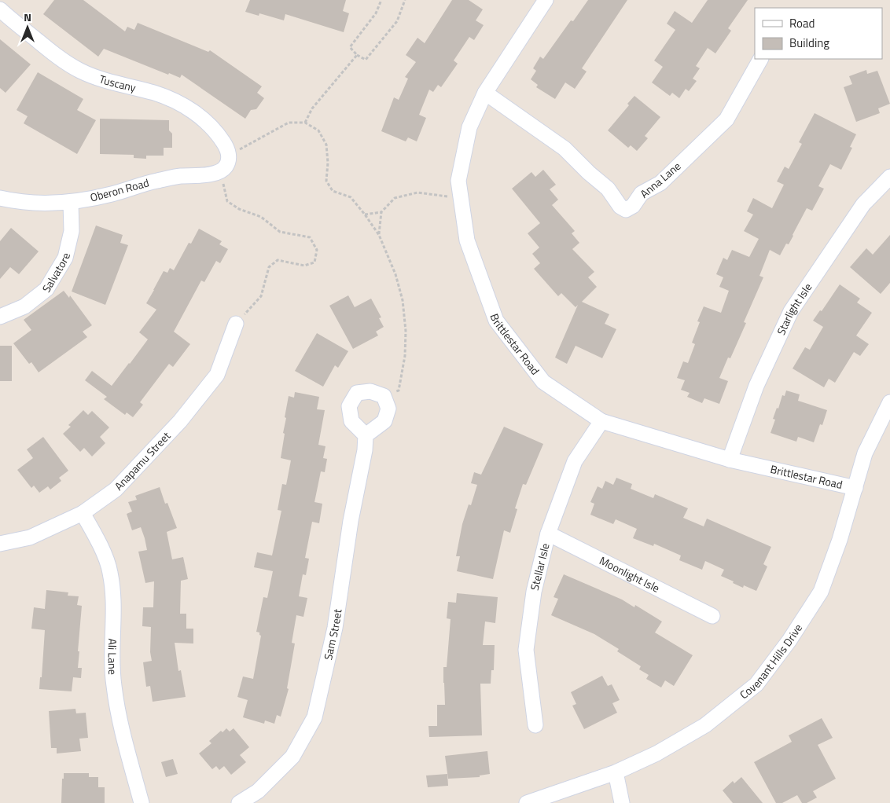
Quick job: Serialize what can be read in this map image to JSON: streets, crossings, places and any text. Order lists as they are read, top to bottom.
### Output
{
  "streets": {
    "street": [
      "Tuscany",
      "Anna Lane",
      "Oberon Road",
      "Salvatore",
      "Starlight Isle",
      "Brittlestar Road",
      "Anapamu Street",
      "Stellar Isle",
      "Moonlight Isle",
      "Sam Street",
      "Ali Lane",
      "Covenant Hills Drive"
    ]
  },
  "crossings": [
    ["Anna Lane", "Brittlestar Road"],
    ["Oberon Road", "Salvatore"],
    ["Starlight Isle", "Brittlestar Road"],
    ["Brittlestar Road", "Stellar Isle"],
    ["Brittlestar Road", "Covenant Hills Drive"],
    ["Anapamu Street", "Ali Lane"],
    ["Stellar Isle", "Moonlight Isle"]
  ],
  "legend": ["Road", "Building"],
  "north": "top"
}
